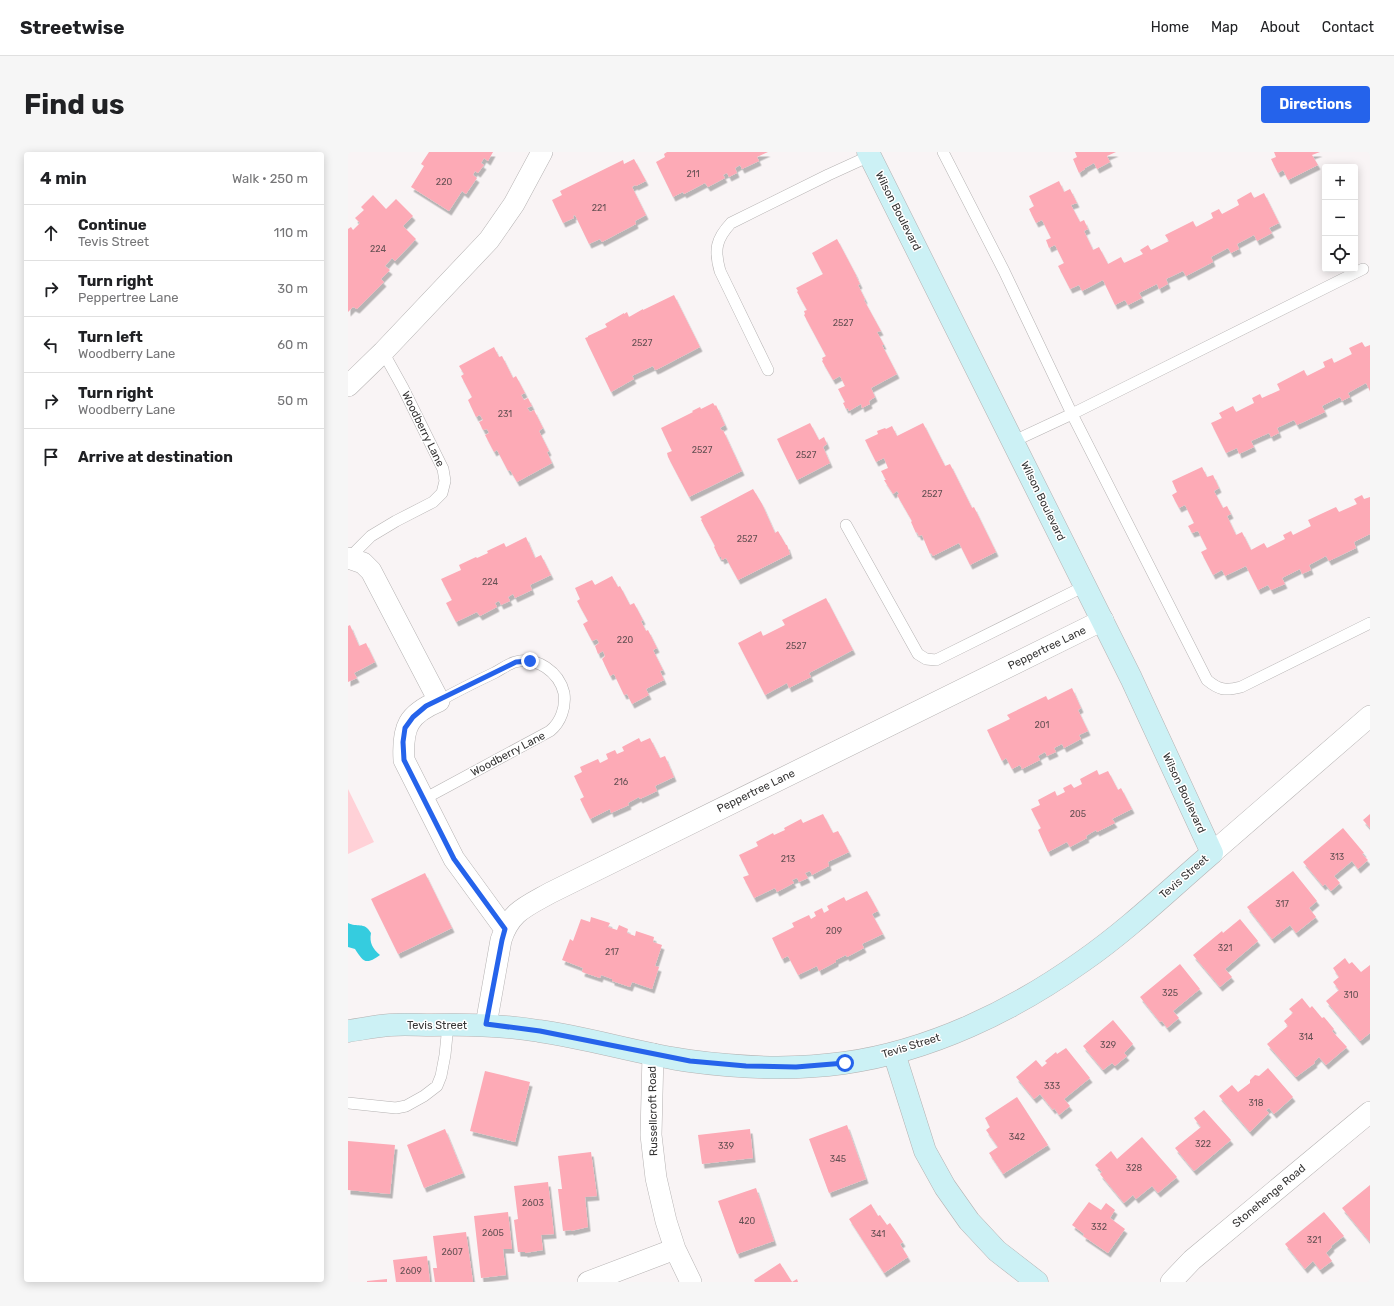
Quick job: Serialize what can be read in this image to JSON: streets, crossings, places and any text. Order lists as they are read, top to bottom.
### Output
{
  "streets": {
    "street": [
      "Wilson Boulevard",
      "Woodberry Lane",
      "Peppertree Lane",
      "Tevis Street",
      "Russellcroft Road",
      "Stonehenge Road"
    ]
  },
  "crossings": [
    ["Wilson Boulevard", "Peppertree Lane"],
    ["Wilson Boulevard", "Tevis Street"],
    ["Woodberry Lane", "Peppertree Lane"],
    ["Peppertree Lane", "Tevis Street"],
    ["Tevis Street", "Russellcroft Road"]
  ],
  "house_numbers": [
    "211",
    "220",
    "221",
    "224",
    "2527",
    "2527",
    "231",
    "2527",
    "2527",
    "2527",
    "2527",
    "224",
    "220",
    "2527",
    "201",
    "216",
    "205",
    "313",
    "213",
    "317",
    "209",
    "321",
    "217",
    "325",
    "310",
    "314",
    "329",
    "333",
    "318",
    "342",
    "322",
    "339",
    "345",
    "328",
    "2603",
    "420",
    "332",
    "2605",
    "341",
    "321",
    "2607",
    "2609"
  ],
  "page": {
    "header": "Streetwise",
    "nav": [
      "Home",
      "Map",
      "About",
      "Contact"
    ],
    "buttons": "Directions",
    "title": "Find us",
    "heading": ["4 min", "Walk · 250 m"],
    "map_buttons": ["+", "−"],
    "list": [
      ["Continue", "Tevis Street", "110 m"],
      ["Turn right", "Peppertree Lane", "30 m"],
      ["Turn left", "Woodberry Lane", "60 m"],
      ["Turn right", "Woodberry Lane", "50 m"],
      "Arrive at destination"
    ]
  }
}
